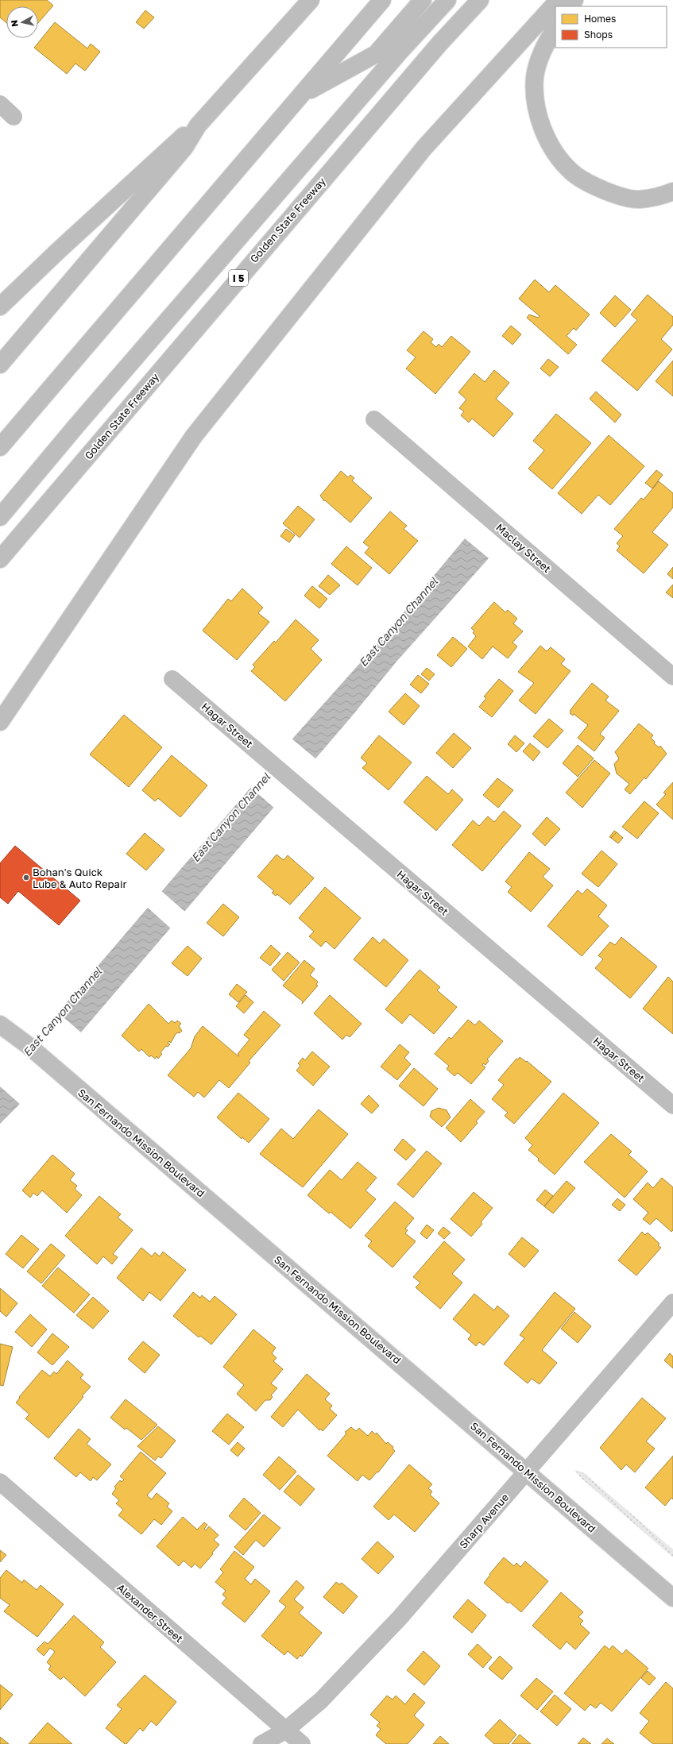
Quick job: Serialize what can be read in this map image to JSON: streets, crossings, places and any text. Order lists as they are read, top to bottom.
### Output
{
  "streets": {
    "main road": [
      "Golden State Freeway",
      "I 5",
      "Maclay Street",
      "Hagar Street",
      "San Fernando Mission Boulevard",
      "Sharp Avenue",
      "Alexander Street"
    ]
  },
  "crossings": [
    ["San Fernando Mission Boulevard", "Sharp Avenue"],
    ["Sharp Avenue", "Alexander Street"]
  ],
  "water": ["East Canyon Channel"],
  "places": ["Bohan's Quick Lube & Auto Repair"],
  "legend": ["Homes", "Shops"],
  "north": "left"
}
